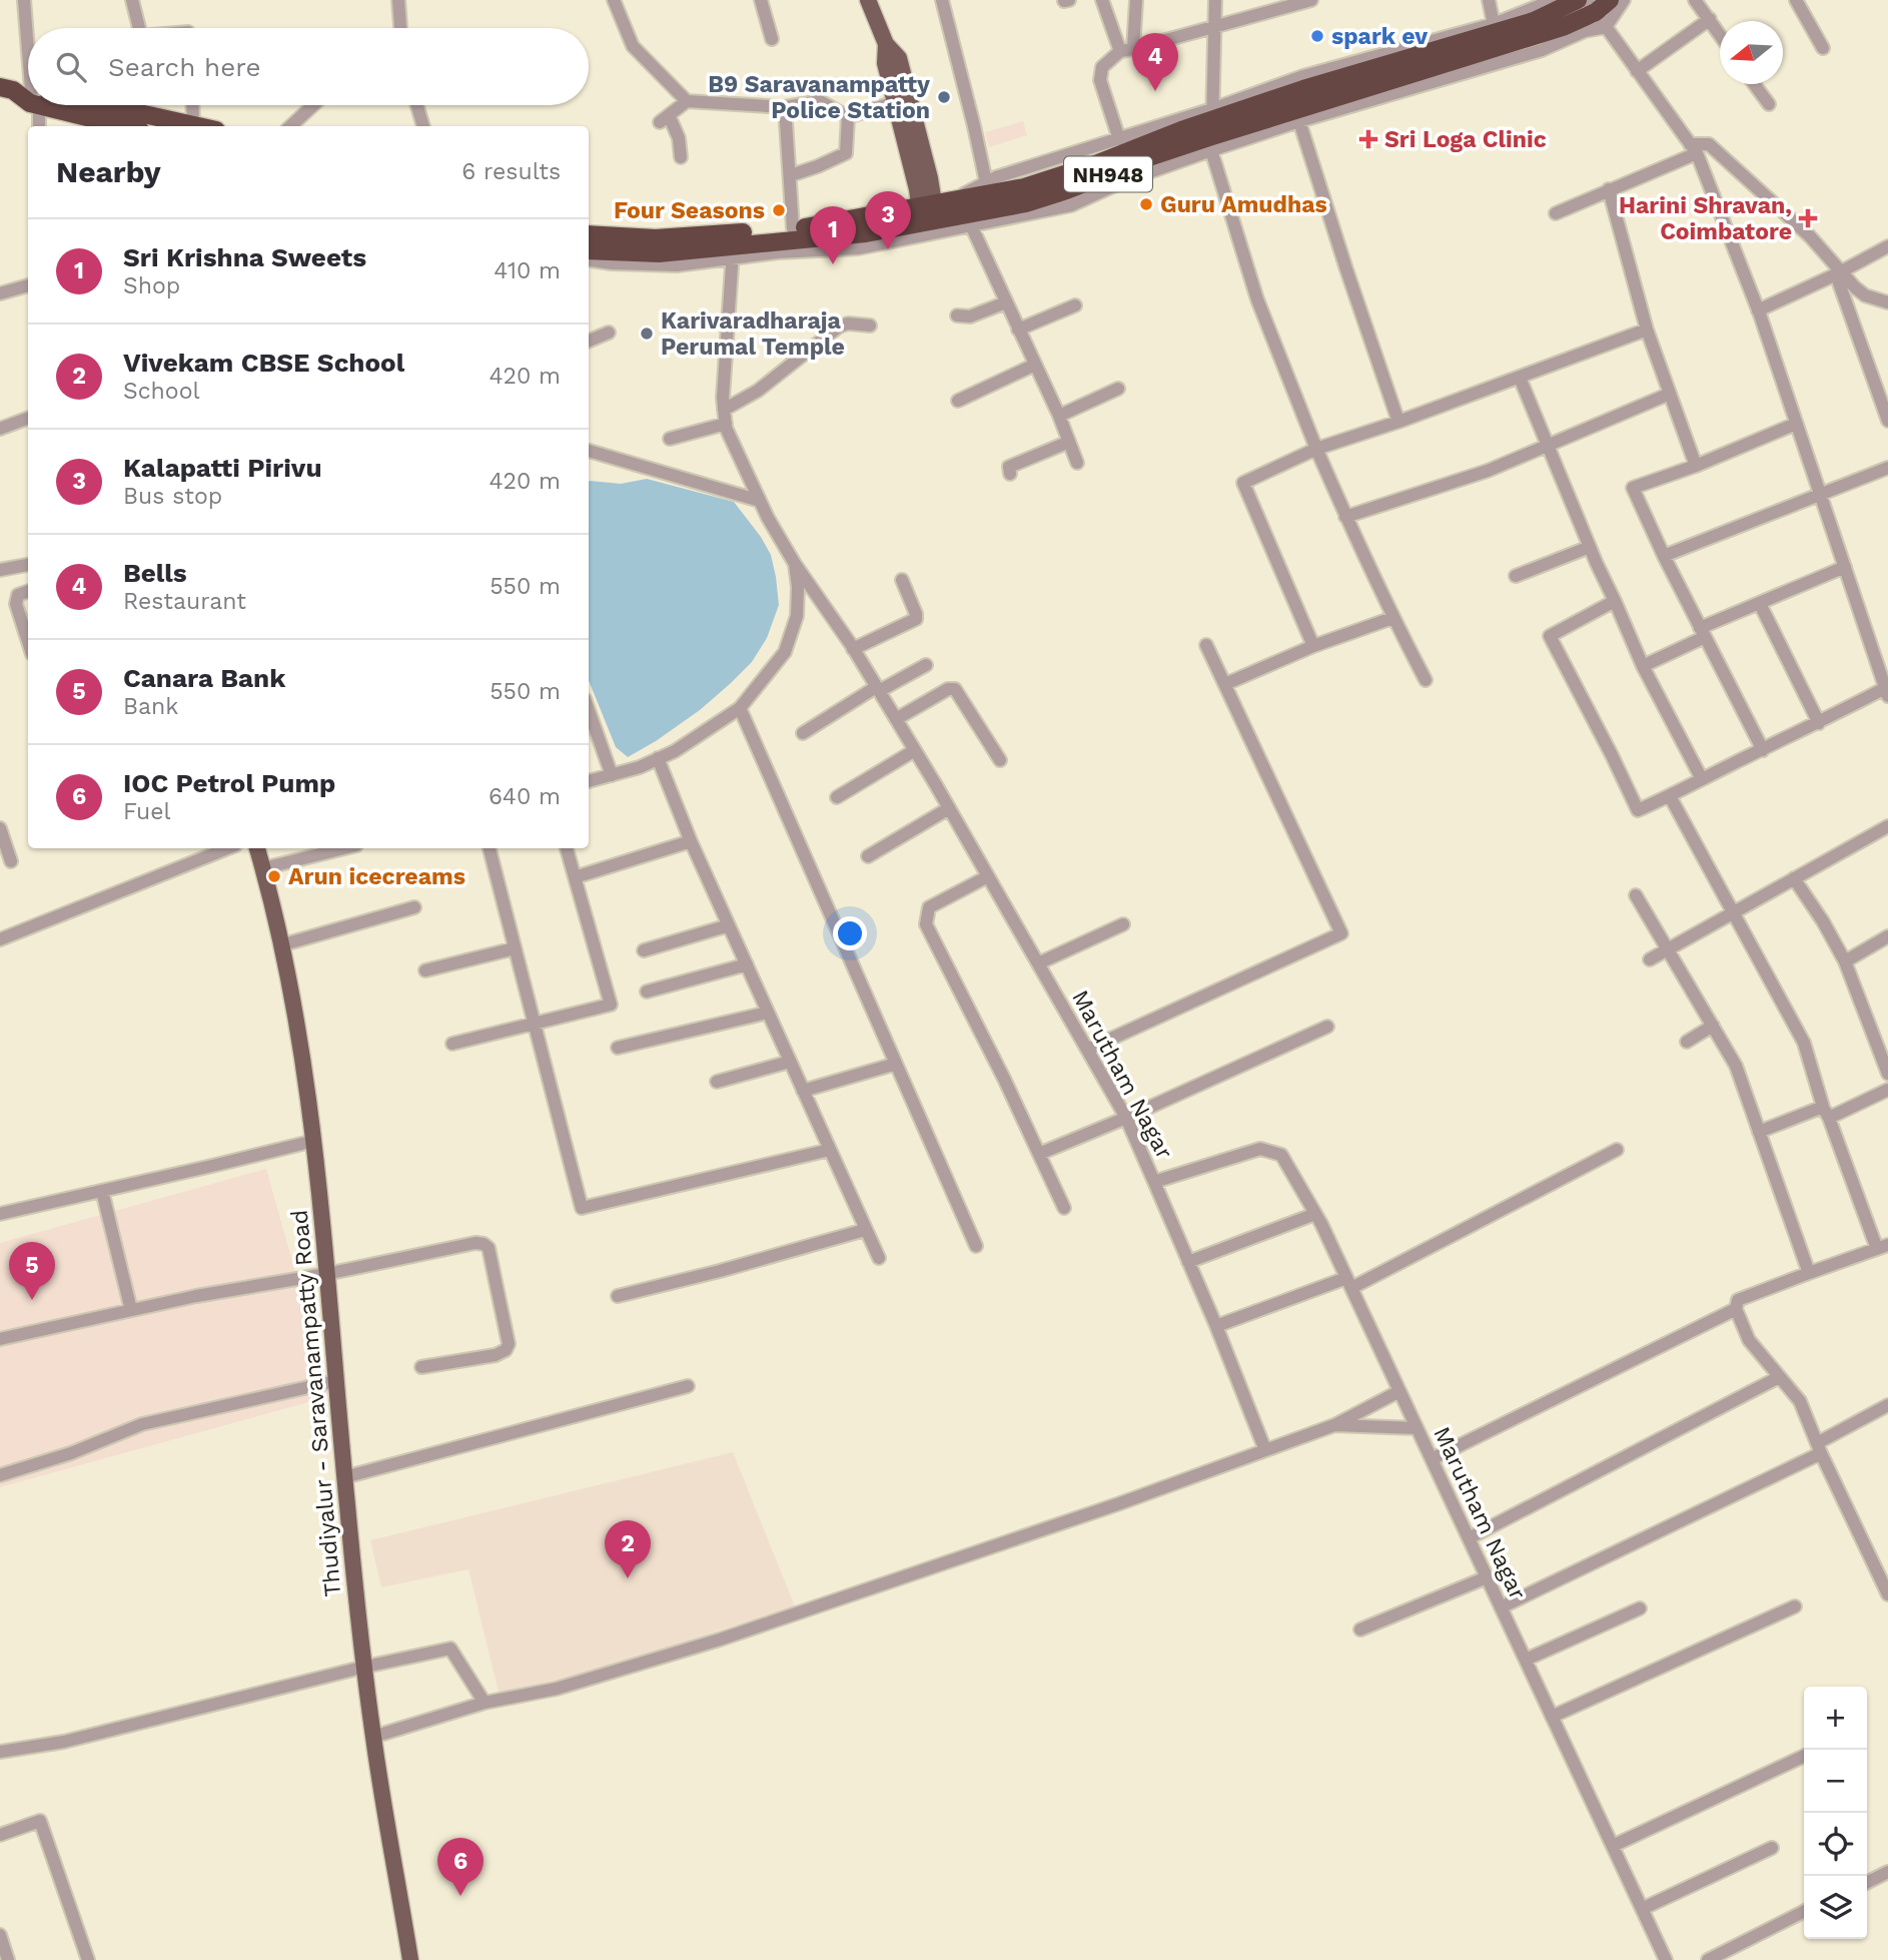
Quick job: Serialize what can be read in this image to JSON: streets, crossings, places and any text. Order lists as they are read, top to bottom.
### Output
{
  "streets": {
    "highway": ["NH948"],
    "main road": ["Thudiyalur - Saravanampatty Road"],
    "street": ["Marutham Nagar"]
  },
  "places": {
    "other": [
      "spark ev",
      "B9 Saravanampatty Police Station",
      "Guru Amudhas",
      "Four Seasons",
      "Karivaradharaja Perumal Temple",
      "Arun icecreams"
    ],
    "health": ["Sri Loga Clinic", "Harini Shravan, Coimbatore"]
  },
  "north": "left",
  "page": {
    "search": "Search here",
    "pins": [
      "4",
      "3",
      "1",
      "5",
      "2",
      "6"
    ],
    "heading": ["Nearby", "6 results"],
    "list": [
      {
        "mark": "1",
        "name": "Sri Krishna Sweets",
        "note": "Shop",
        "value": "410 m"
      },
      {
        "mark": "2",
        "name": "Vivekam CBSE School",
        "note": "School",
        "value": "420 m"
      },
      {
        "mark": "3",
        "name": "Kalapatti Pirivu",
        "note": "Bus stop",
        "value": "420 m"
      },
      {
        "mark": "4",
        "name": "Bells",
        "note": "Restaurant",
        "value": "550 m"
      },
      {
        "mark": "5",
        "name": "Canara Bank",
        "note": "Bank",
        "value": "550 m"
      },
      {
        "mark": "6",
        "name": "IOC Petrol Pump",
        "note": "Fuel",
        "value": "640 m"
      }
    ],
    "map_buttons": ["+", "−"]
  }
}
